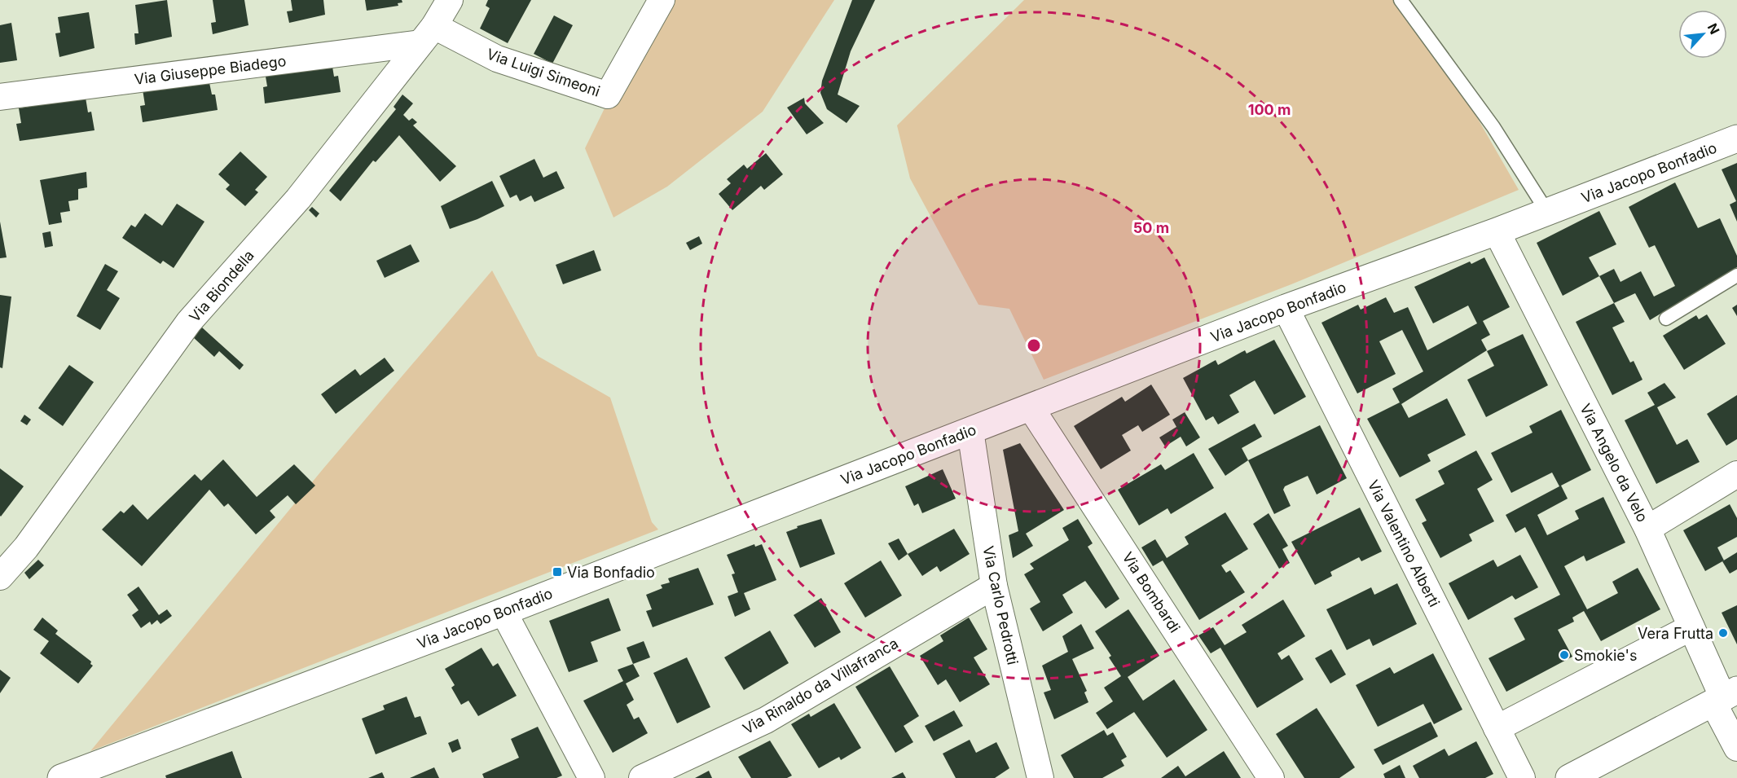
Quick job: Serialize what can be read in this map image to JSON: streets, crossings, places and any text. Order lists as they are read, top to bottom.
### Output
{
  "streets": {
    "street": [
      "Via Giuseppe Biadego",
      "Via Luigi Simeoni",
      "Via Jacopo Bonfadio",
      "Via Biondella",
      "Via Angelo da Velo",
      "Via Valentino Alberti",
      "Via Bombardi",
      "Via Carlo Pedrotti",
      "Via Rinaldo da Villafranca"
    ]
  },
  "crossings": [
    ["Via Giuseppe Biadego", "Via Luigi Simeoni"],
    ["Via Giuseppe Biadego", "Via Biondella"],
    ["Via Luigi Simeoni", "Via Biondella"],
    ["Via Jacopo Bonfadio", "Via Angelo da Velo"],
    ["Via Jacopo Bonfadio", "Via Valentino Alberti"],
    ["Via Jacopo Bonfadio", "Via Bombardi"],
    ["Via Jacopo Bonfadio", "Via Carlo Pedrotti"],
    ["Via Carlo Pedrotti", "Via Rinaldo da Villafranca"]
  ],
  "places": {
    "transit": ["Via Bonfadio"],
    "other": ["Vera Frutta", "Smokie's"]
  },
  "north": "top right",
  "rings": ["100 m", "50 m"]
}
